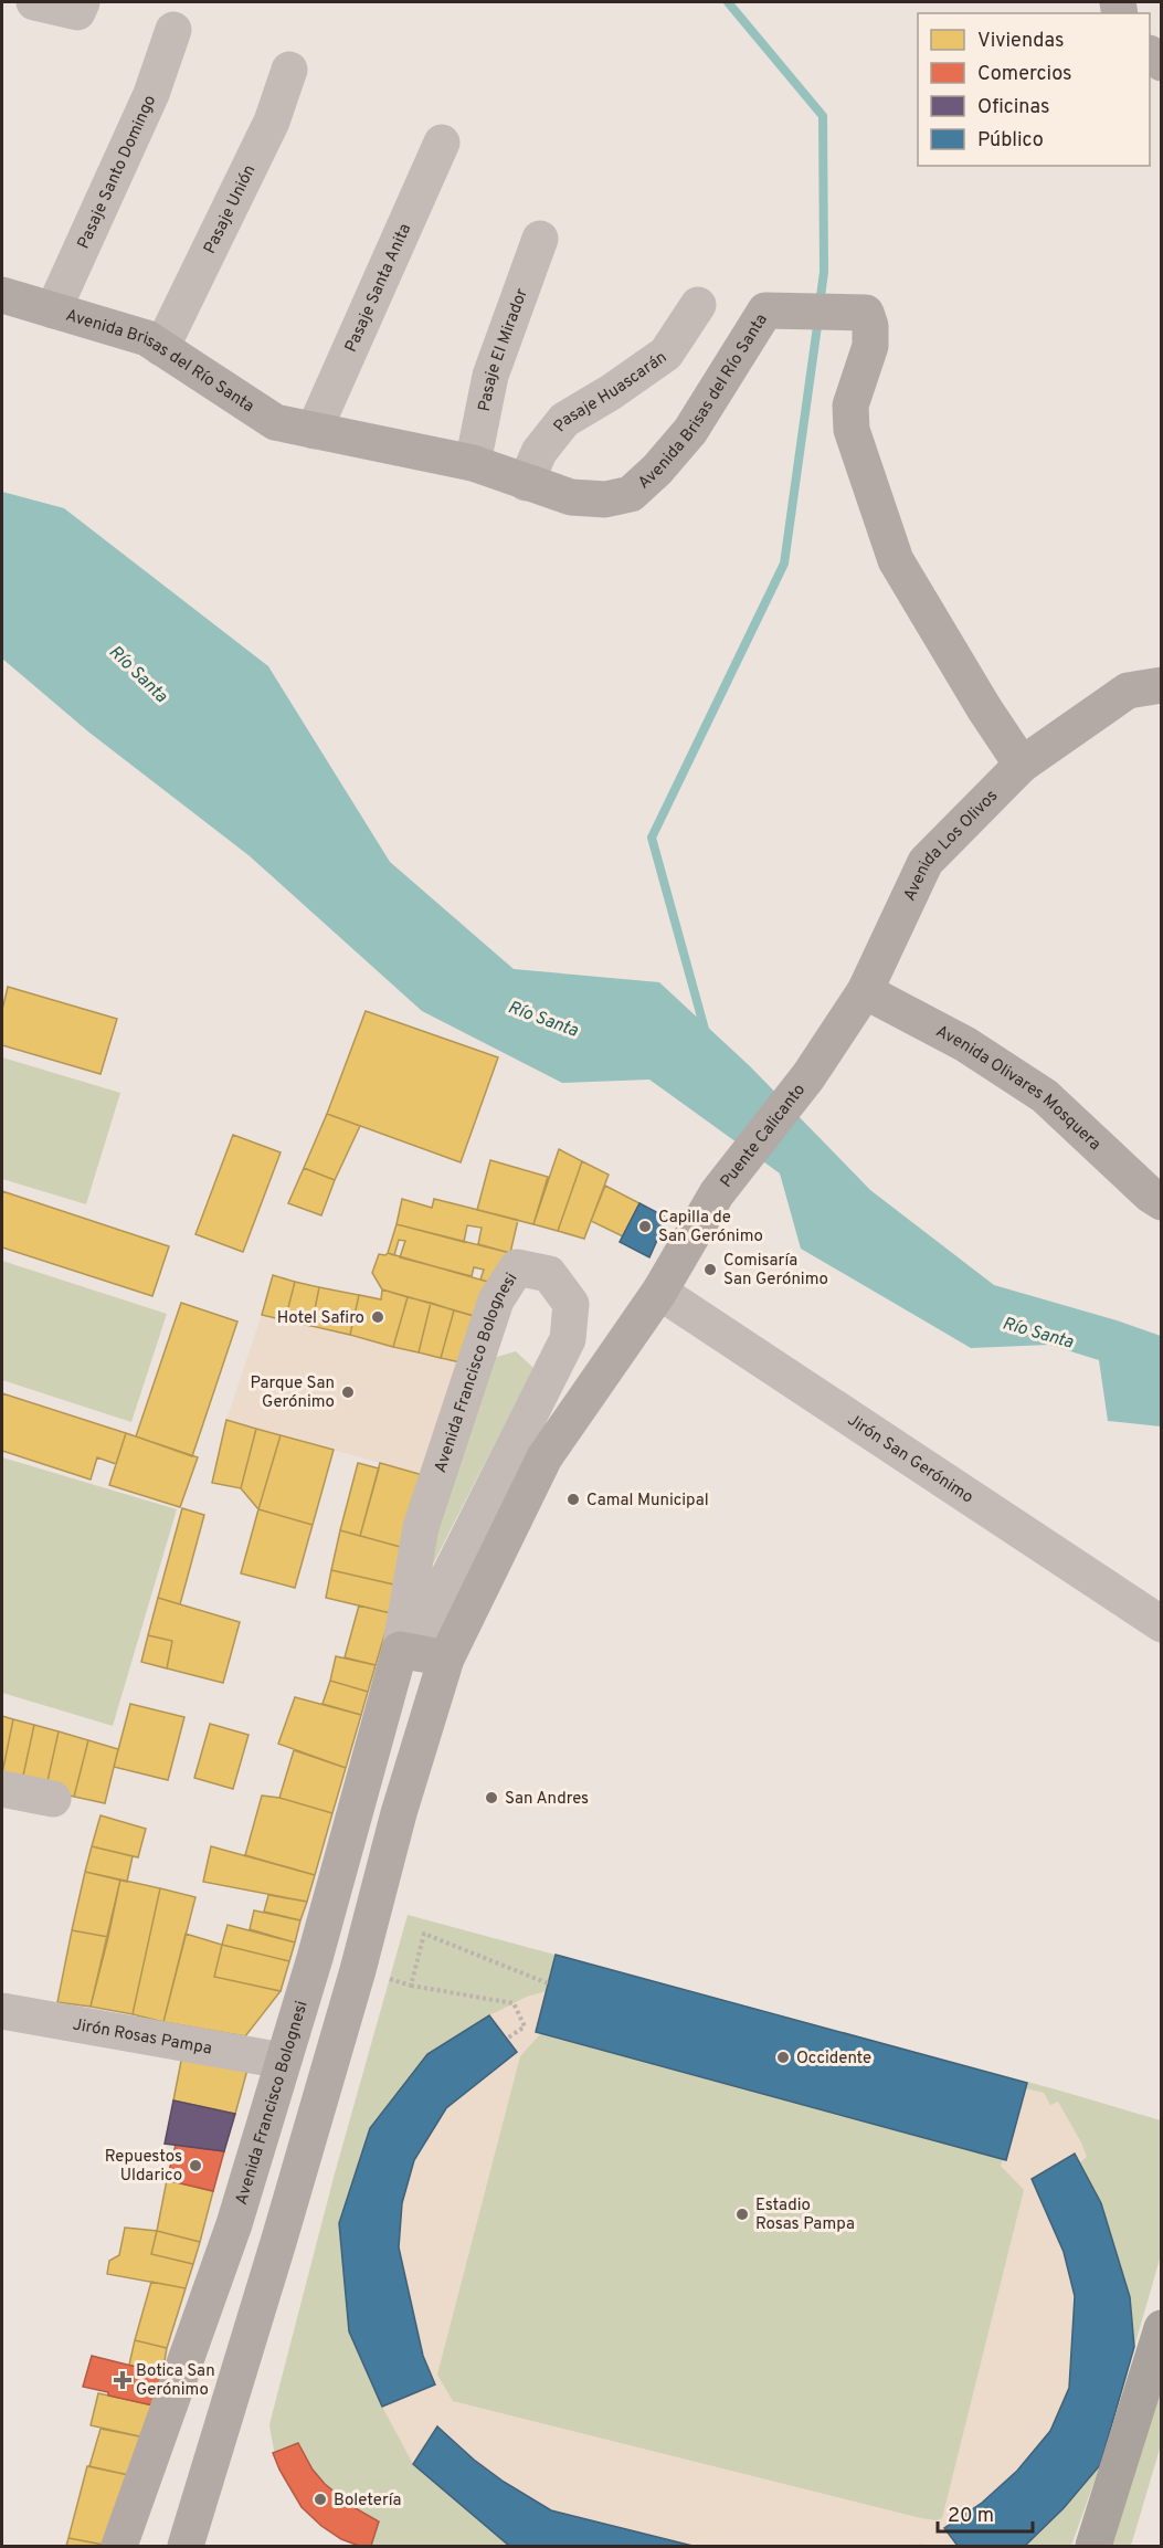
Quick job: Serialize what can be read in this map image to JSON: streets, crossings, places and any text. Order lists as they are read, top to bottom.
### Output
{
  "streets": {
    "main road": [
      "Avenida Brisas del Río Santa",
      "Avenida Los Olivos",
      "Avenida Olivares Mosquera",
      "Puente Calicanto",
      "Avenida Francisco Bolognesi"
    ],
    "street": [
      "Pasaje Santo Domingo",
      "Pasaje Unión",
      "Pasaje Santa Anita",
      "Pasaje El Mirador",
      "Pasaje Huascarán",
      "Jirón San Gerónimo",
      "Jirón Rosas Pampa"
    ]
  },
  "crossings": [
    ["Pasaje Santo Domingo", "Avenida Brisas del Río Santa"],
    ["Pasaje Unión", "Avenida Brisas del Río Santa"],
    ["Pasaje Santa Anita", "Avenida Brisas del Río Santa"],
    ["Pasaje El Mirador", "Avenida Brisas del Río Santa"],
    ["Avenida Brisas del Río Santa", "Pasaje Huascarán"],
    ["Avenida Brisas del Río Santa", "Avenida Los Olivos"],
    ["Avenida Los Olivos", "Avenida Olivares Mosquera"],
    ["Avenida Los Olivos", "Puente Calicanto"],
    ["Puente Calicanto", "Avenida Francisco Bolognesi"],
    ["Avenida Francisco Bolognesi", "Jirón San Gerónimo"],
    ["Avenida Francisco Bolognesi", "Jirón Rosas Pampa"]
  ],
  "water": ["Río Santa"],
  "places": {
    "other": [
      "Capilla de San Gerónimo",
      "Comisaría San Gerónimo",
      "Hotel Safiro",
      "Parque San Gerónimo",
      "Camal Municipal",
      "San Andres",
      "Occidente",
      "Repuestos Uldarico",
      "Estadio Rosas Pampa",
      "Boletería"
    ],
    "health": ["Botica San Gerónimo"]
  },
  "legend": [
    "Viviendas",
    "Comercios",
    "Oficinas",
    "Público"
  ],
  "scale_bar": "20 m"
}
